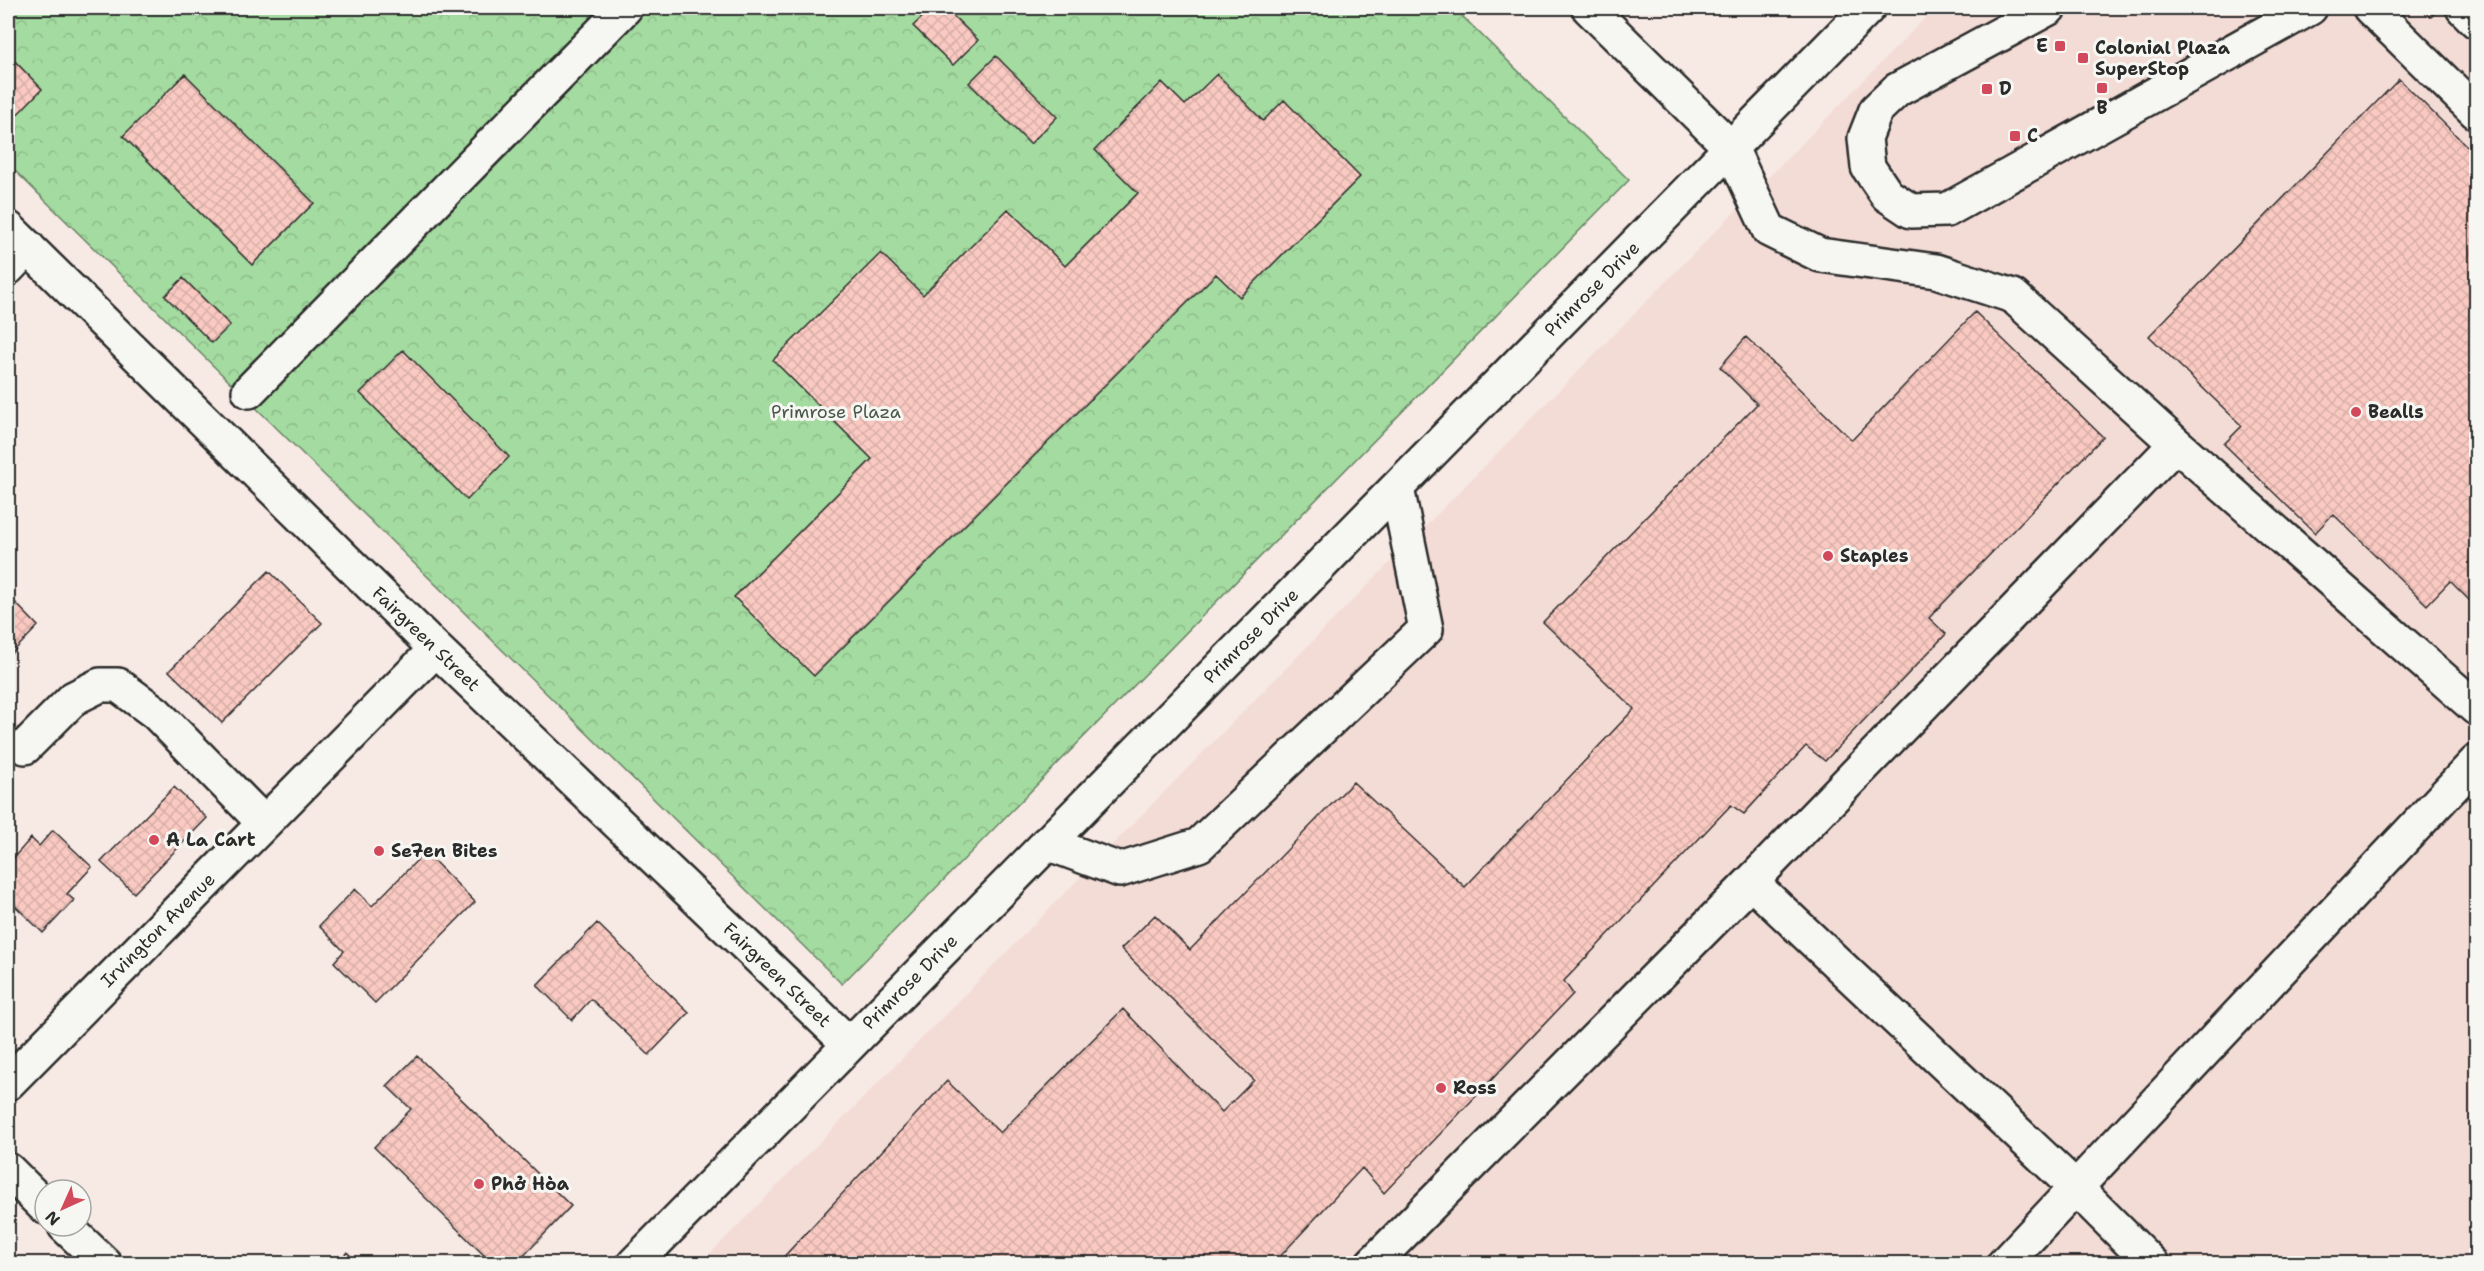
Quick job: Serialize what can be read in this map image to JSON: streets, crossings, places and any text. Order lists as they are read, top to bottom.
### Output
{
  "streets": {
    "street": ["Primrose Drive", "Fairgreen Street", "Irvington Avenue"]
  },
  "crossings": [
    ["Primrose Drive", "Fairgreen Street"],
    ["Fairgreen Street", "Irvington Avenue"]
  ],
  "parks": ["Primrose Plaza"],
  "places": {
    "transit": [
      "E",
      "Colonial Plaza SuperStop",
      "B",
      "D",
      "C"
    ],
    "other": [
      "Bealls",
      "Staples",
      "A La Cart",
      "Se7en Bites",
      "Ross",
      "Phở Hòa"
    ]
  },
  "north": "bottom left"
}
